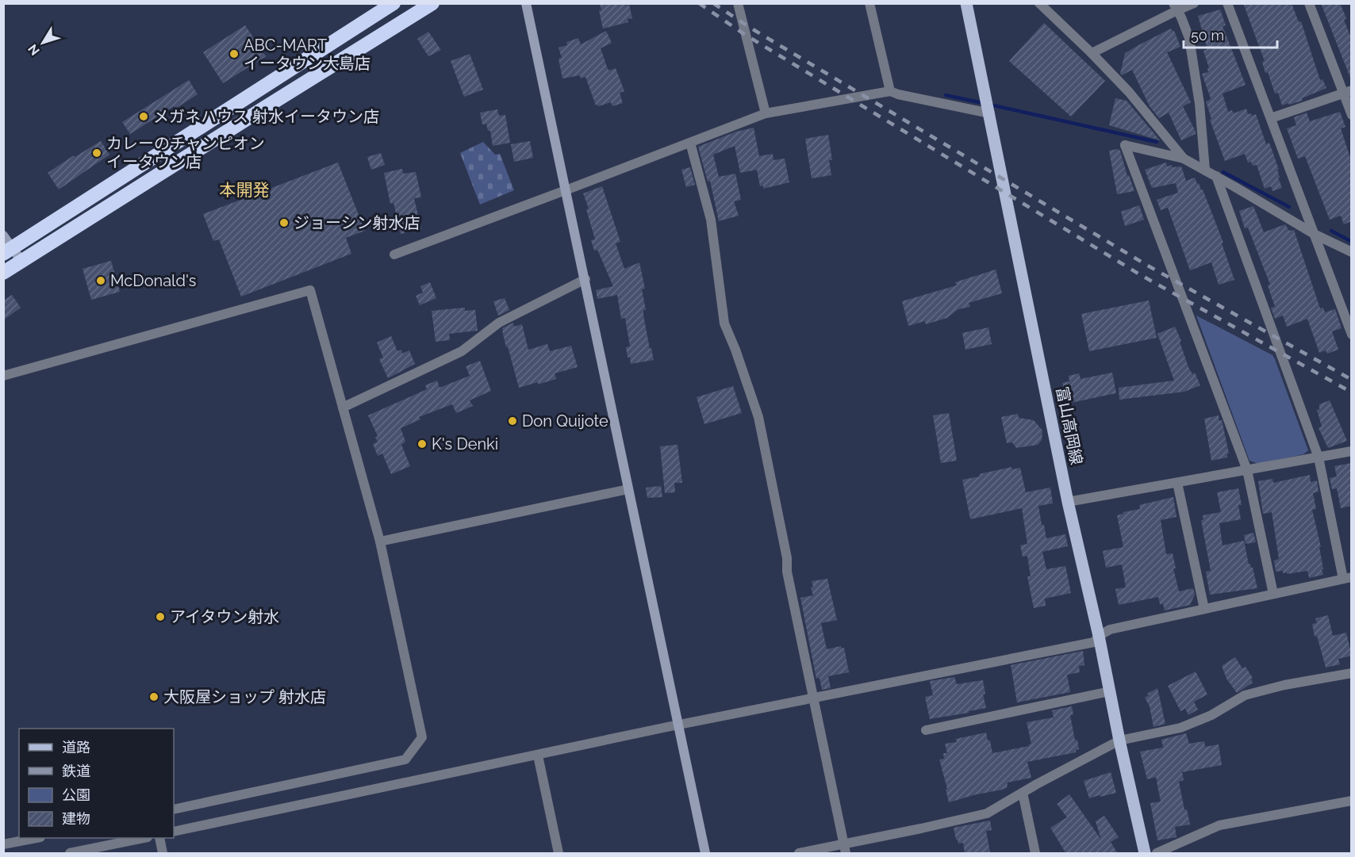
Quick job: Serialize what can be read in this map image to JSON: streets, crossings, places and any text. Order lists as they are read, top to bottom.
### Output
{
  "streets": {
    "main road": ["富山高岡線"]
  },
  "districts": ["本開発"],
  "places": [
    "ABC-MART イータウン大島店",
    "メガネハウス 射水イータウン店",
    "カレーのチャンピオン イータウン店",
    "ジョーシン射水店",
    "McDonald's",
    "Don Quijote",
    "K's Denki",
    "アイタウン射水",
    "大阪屋ショップ 射水店"
  ],
  "legend": [
    "道路",
    "鉄道",
    "公園",
    "建物"
  ],
  "scale_bar": "50 m",
  "north": "bottom left"
}
